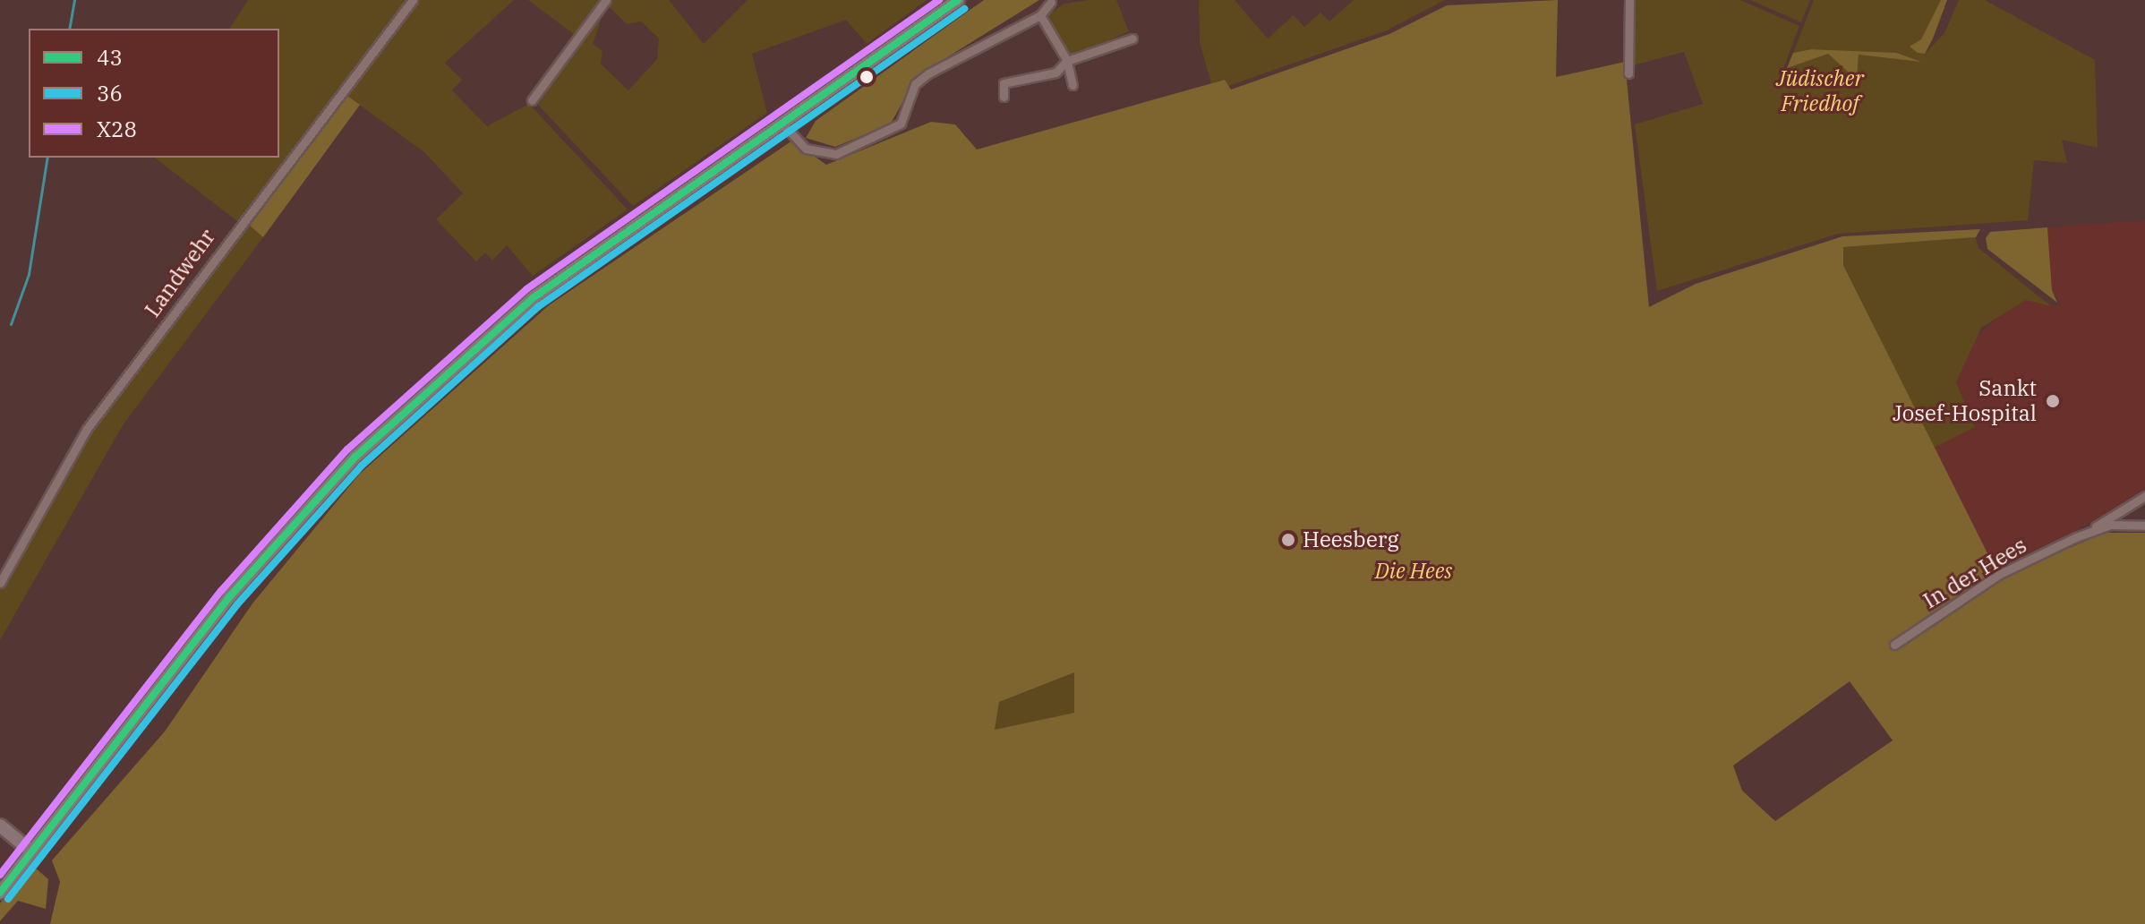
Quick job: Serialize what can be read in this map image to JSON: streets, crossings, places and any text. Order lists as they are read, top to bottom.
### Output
{
  "streets": {
    "street": ["Landwehr", "In der Hees"]
  },
  "parks": ["Jüdischer Friedhof", "Die Hees"],
  "places": ["Sankt Josef-Hospital", "Heesberg"],
  "lines": ["transit line 43", "transit line X28", "transit line 36"],
  "legend": ["43", "36", "X28"]
}
